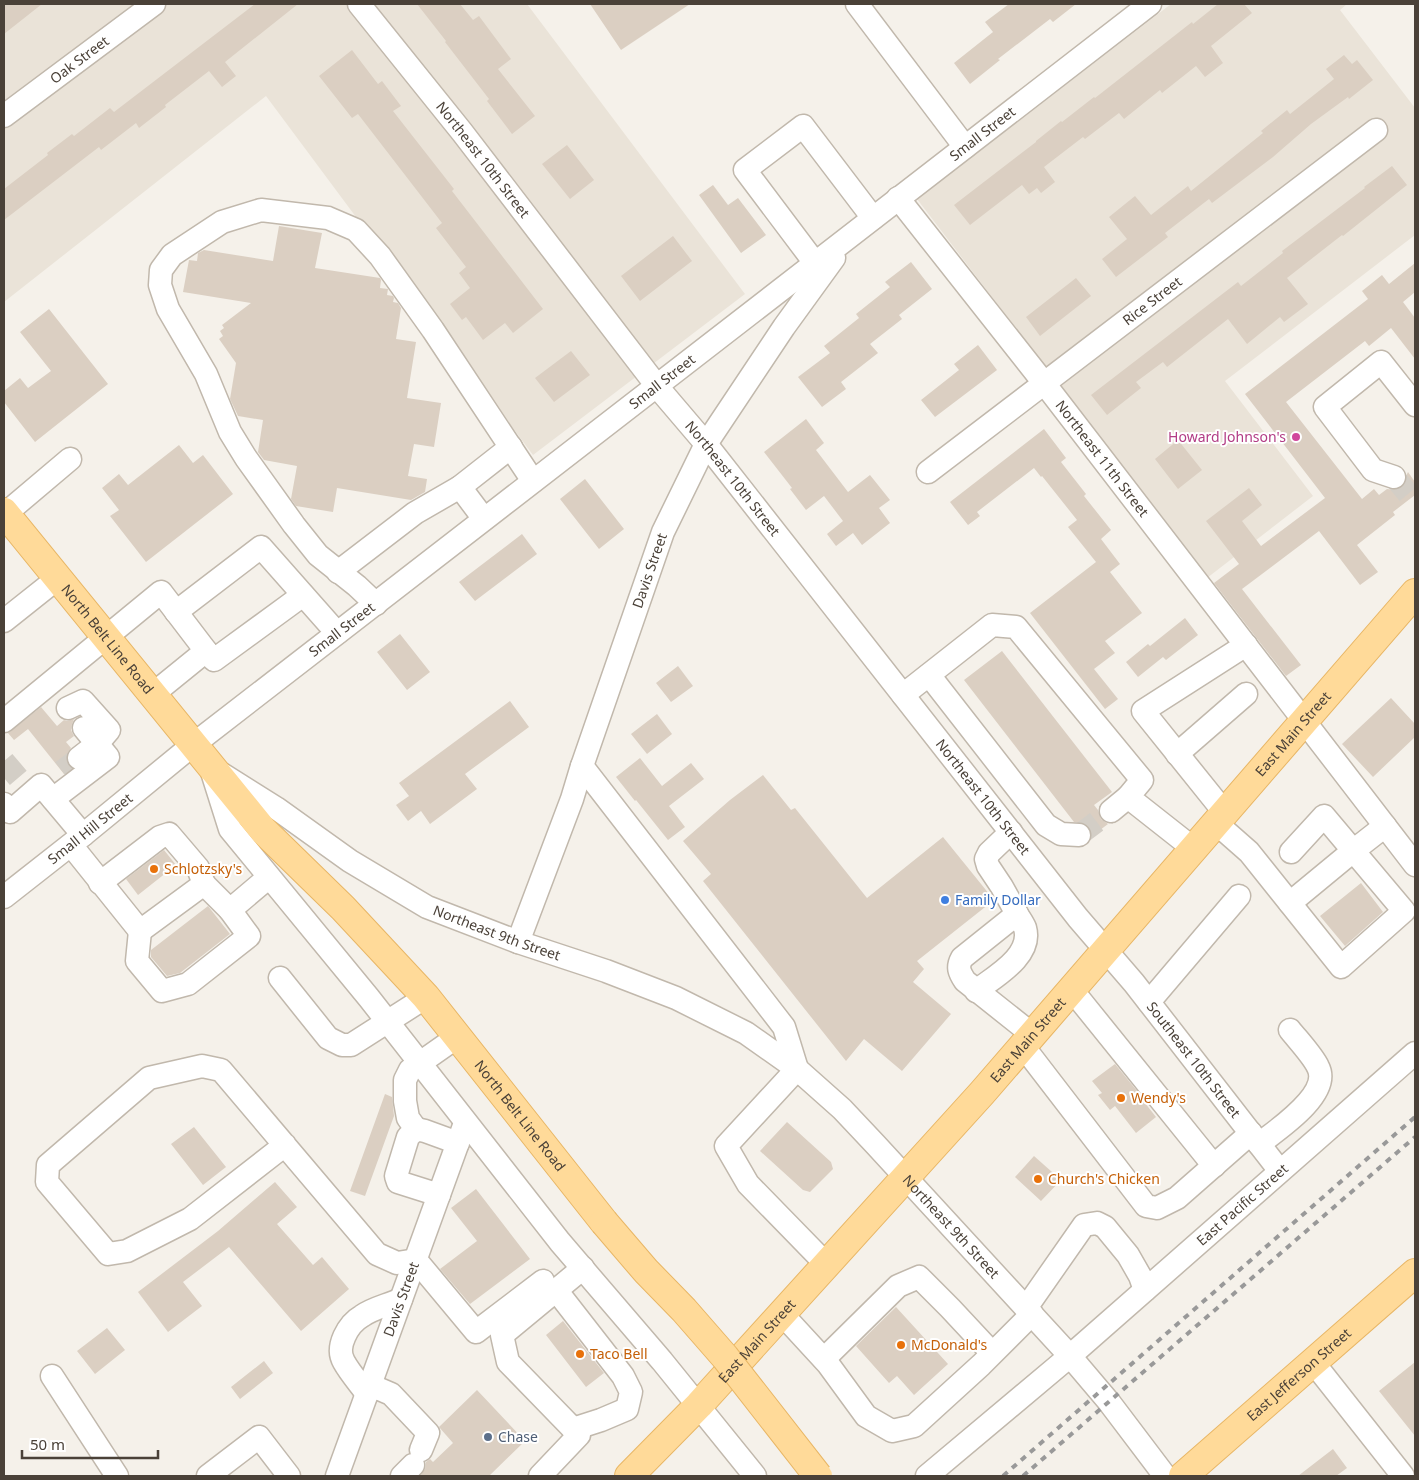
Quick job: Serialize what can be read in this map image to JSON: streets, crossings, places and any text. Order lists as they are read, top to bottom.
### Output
{
  "streets": {
    "main road": ["North Belt Line Road", "East Main Street", "East Jefferson Street"],
    "street": [
      "Oak Street",
      "Small Street",
      "Northeast 10th Street",
      "Rice Street",
      "Northeast 11th Street",
      "Davis Street",
      "Small Hill Street",
      "Northeast 9th Street",
      "Southeast 10th Street",
      "East Pacific Street"
    ]
  },
  "crossings": [
    ["Small Street", "Northeast 10th Street"],
    ["Small Street", "Northeast 11th Street"],
    ["Small Street", "Davis Street"],
    ["Small Street", "North Belt Line Road"],
    ["Small Street", "Small Hill Street"],
    ["Northeast 10th Street", "Davis Street"],
    ["Northeast 10th Street", "East Main Street"],
    ["Northeast 10th Street", "Southeast 10th Street"],
    ["Rice Street", "Northeast 11th Street"],
    ["Northeast 11th Street", "East Main Street"],
    ["Davis Street", "North Belt Line Road"],
    ["Davis Street", "Northeast 9th Street"],
    ["North Belt Line Road", "East Main Street"],
    ["North Belt Line Road", "Small Hill Street"],
    ["North Belt Line Road", "Northeast 9th Street"],
    ["East Main Street", "Northeast 9th Street"],
    ["East Main Street", "Southeast 10th Street"],
    ["Northeast 9th Street", "East Pacific Street"],
    ["Southeast 10th Street", "East Pacific Street"]
  ],
  "places": [
    "Howard Johnson's",
    "Schlotzsky's",
    "Family Dollar",
    "Wendy's",
    "Church's Chicken",
    "McDonald's",
    "Taco Bell",
    "Chase"
  ],
  "scale_bar": "50 m"
}
